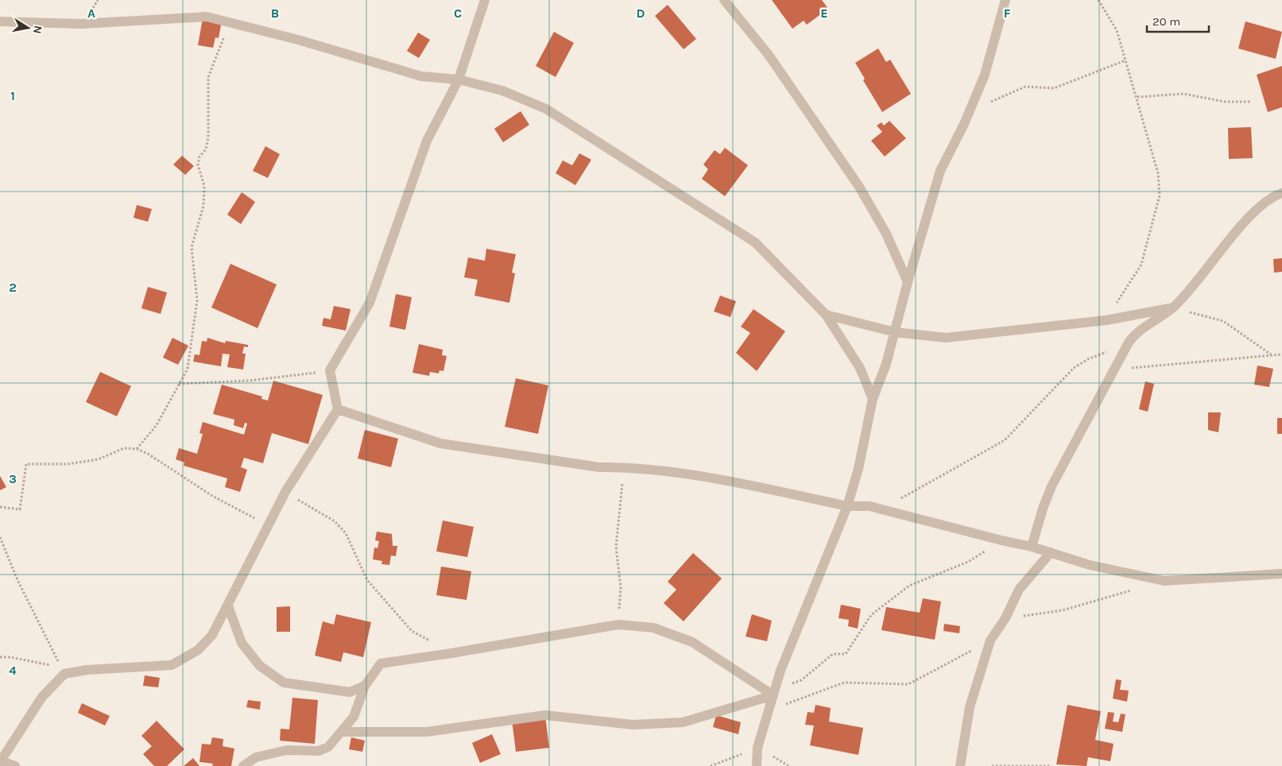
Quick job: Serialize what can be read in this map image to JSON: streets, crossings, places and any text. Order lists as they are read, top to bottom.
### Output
{
  "scale_bar": "20 m",
  "north": "right",
  "grid": {
    "columns": [
      "A",
      "B",
      "C",
      "D",
      "E",
      "F"
    ],
    "rows": [
      "1",
      "2",
      "3",
      "4"
    ]
  }
}
